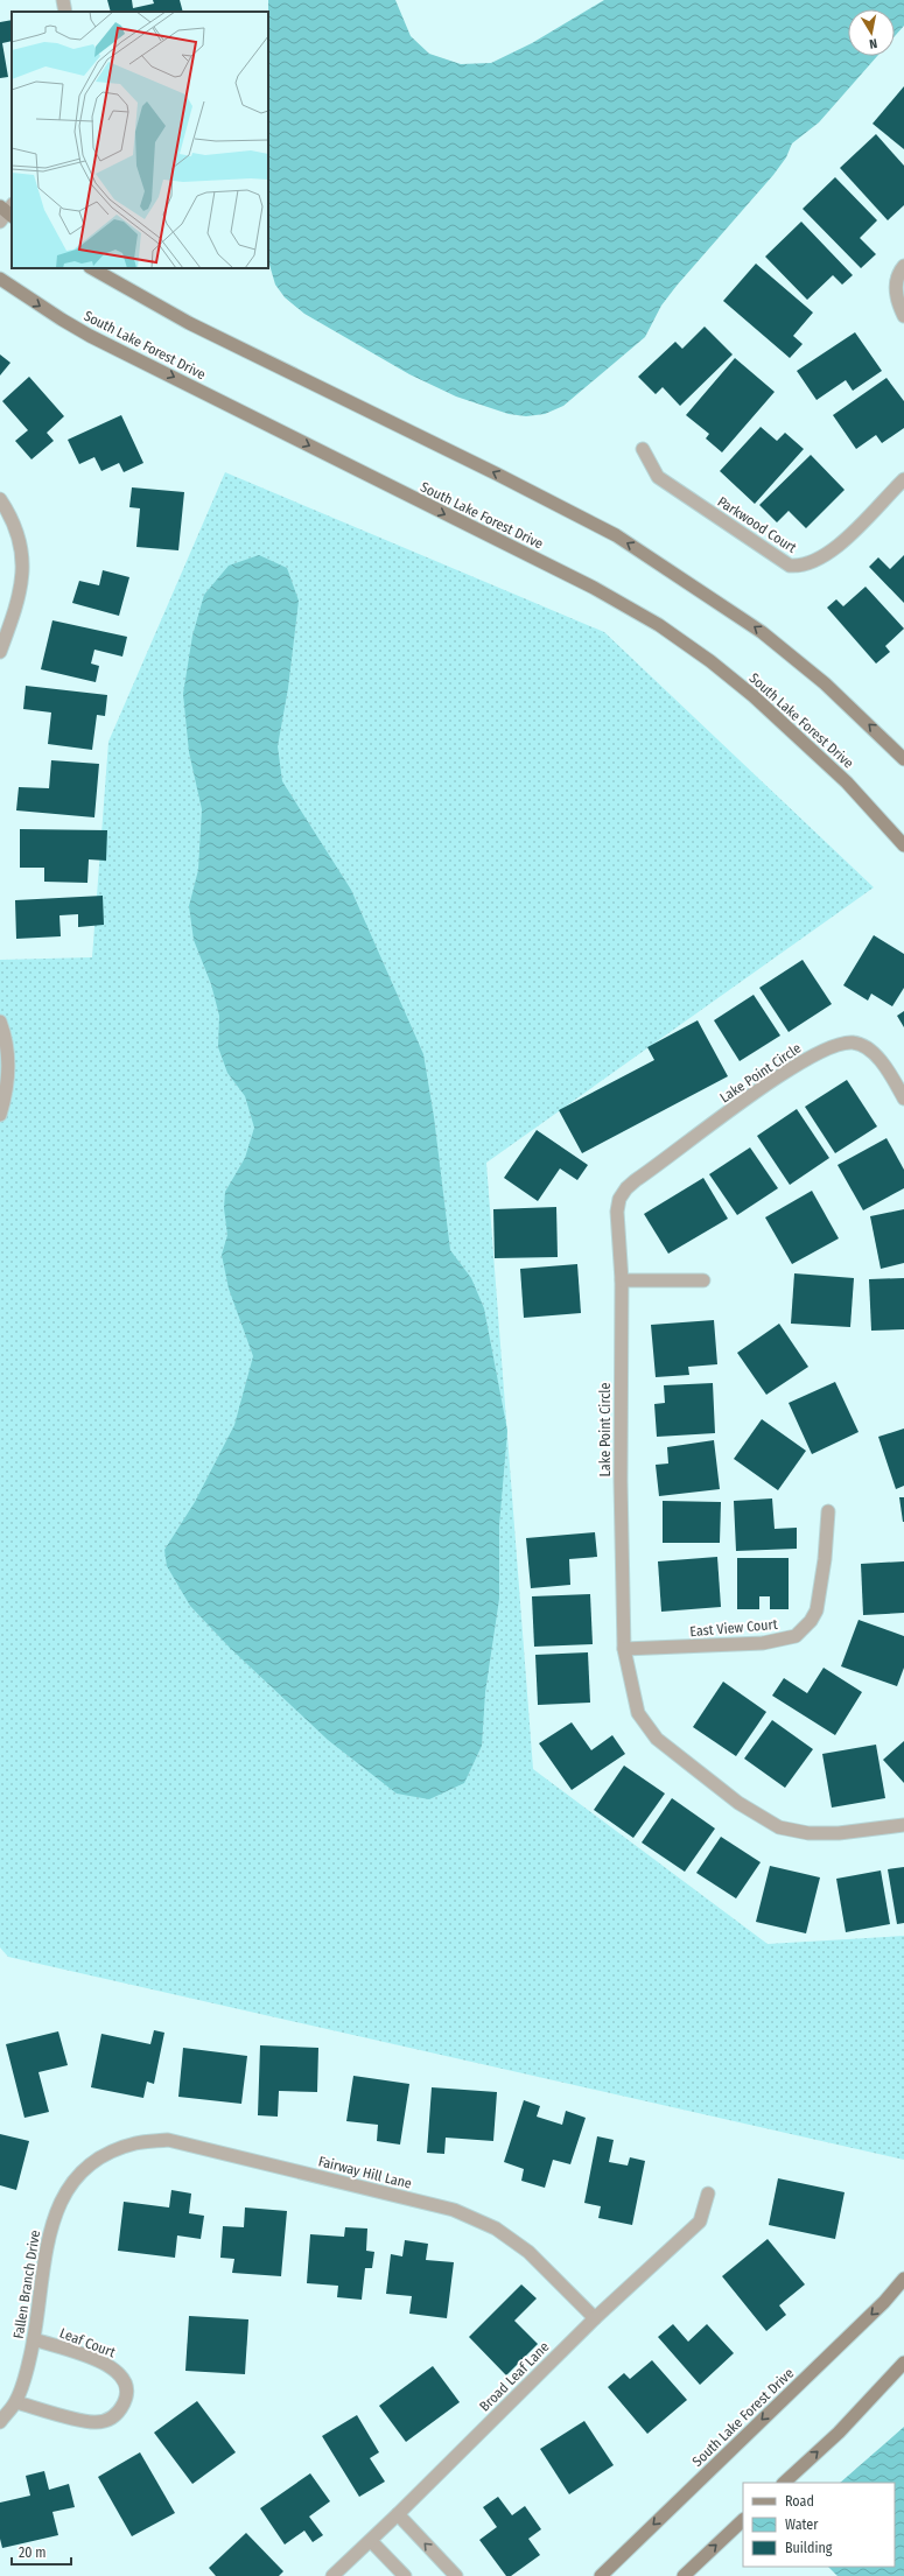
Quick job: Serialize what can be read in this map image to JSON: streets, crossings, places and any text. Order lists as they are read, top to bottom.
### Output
{
  "streets": {
    "main road": ["South Lake Forest Drive"],
    "street": [
      "Parkwood Court",
      "Lake Point Circle",
      "East View Court",
      "Fairway Hill Lane",
      "Fallen Branch Drive",
      "Leaf Court",
      "Broad Leaf Lane"
    ]
  },
  "crossings": [
    ["Lake Point Circle", "East View Court"],
    ["Fairway Hill Lane", "Fallen Branch Drive"],
    ["Fairway Hill Lane", "Broad Leaf Lane"],
    ["Fallen Branch Drive", "Leaf Court"]
  ],
  "legend": ["Road", "Water", "Building"],
  "scale_bar": "20 m",
  "north": "bottom"
}
